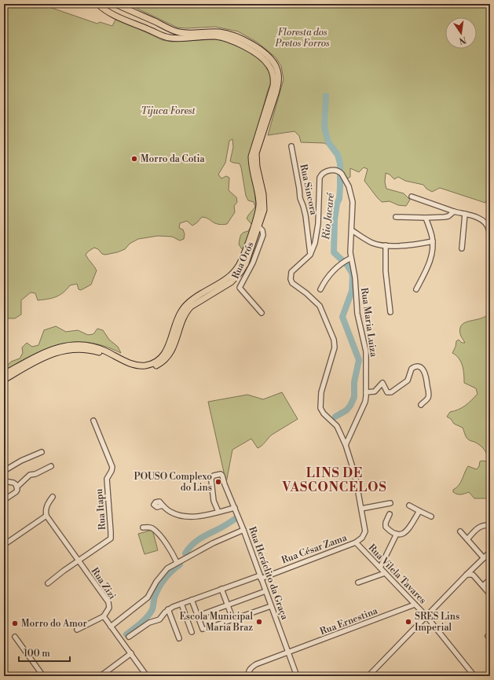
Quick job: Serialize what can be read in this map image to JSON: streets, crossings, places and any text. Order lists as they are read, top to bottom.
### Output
{
  "streets": {
    "street": [
      "Rua Sincora",
      "Rua Orós",
      "Rua Maria Luiza",
      "Rua Itapu",
      "Rua César Zama",
      "Rua Heráclito da Graça",
      "Rua Vilela Tavares",
      "Rua Zizi",
      "Rua Ernestina"
    ]
  },
  "crossings": [
    ["Rua Sincora", "Rua Maria Luiza"],
    ["Rua Itapu", "Rua Zizi"],
    ["Rua César Zama", "Rua Heráclito da Graça"],
    ["Rua César Zama", "Rua Vilela Tavares"],
    ["Rua Heráclito da Graça", "Rua Ernestina"],
    ["Rua Vilela Tavares", "Rua Ernestina"]
  ],
  "districts": ["LINS DE VASCONCELOS"],
  "water": ["Rio Jacaré"],
  "parks": ["Floresta dos Pretos Forros", "Tijuca Forest"],
  "places": [
    "Morro da Cotia",
    "POUSO Complexo do Lins",
    "Escola Municipal Maria Braz",
    "SRES Lins Imperial",
    "Morro do Amor"
  ],
  "scale_bar": "100 m",
  "north": "bottom"
}
